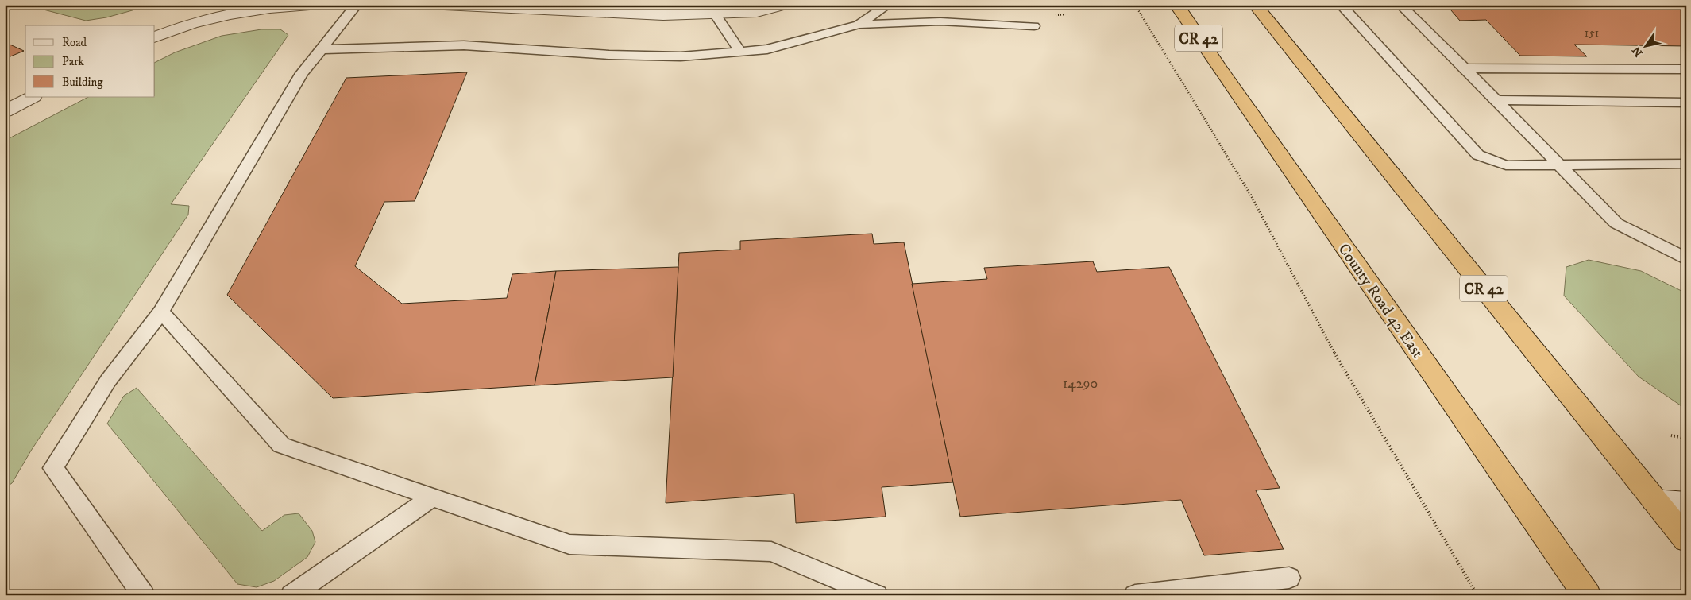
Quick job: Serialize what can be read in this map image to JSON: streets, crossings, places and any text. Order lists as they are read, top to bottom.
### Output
{
  "streets": {
    "highway": ["CR 42", "County Road 42 East"]
  },
  "house_numbers": ["151", "14290"],
  "legend": ["Road", "Park", "Building"],
  "north": "bottom left"
}
